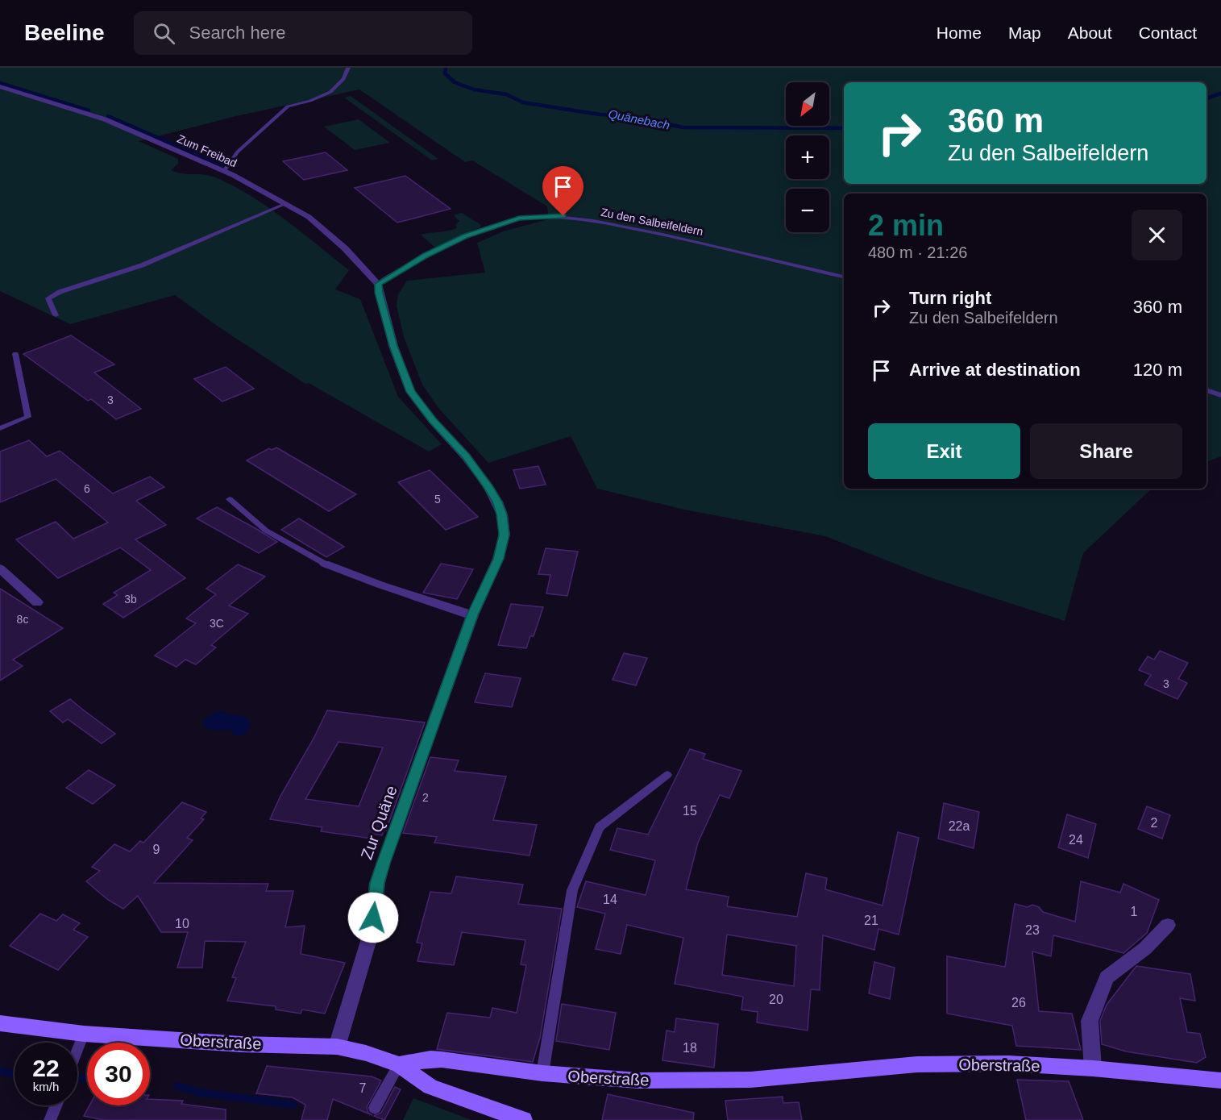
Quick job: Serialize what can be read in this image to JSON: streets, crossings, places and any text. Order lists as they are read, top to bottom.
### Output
{
  "streets": {
    "street": ["Zum Freibad", "Zur Quäne", "Oberstraße"],
    "lane": ["Zu den Salbeifeldern"]
  },
  "crossings": [
    ["Zum Freibad", "Zu den Salbeifeldern"],
    ["Zum Freibad", "Zur Quäne"],
    ["Zu den Salbeifeldern", "Zur Quäne"],
    ["Zur Quäne", "Oberstraße"]
  ],
  "water": ["Quänebach"],
  "house_numbers": [
    "3",
    "6",
    "5",
    "3b",
    "8c",
    "3C",
    "3",
    "2",
    "15",
    "2",
    "22a",
    "24",
    "9",
    "14",
    "1",
    "21",
    "10",
    "23",
    "20",
    "26",
    "18",
    "7"
  ],
  "north": "bottom left",
  "page": {
    "header": "Beeline",
    "search": "Search here",
    "nav": [
      "Home",
      "Map",
      "About",
      "Contact"
    ],
    "map_buttons": ["+", "−"],
    "turn": ["360 m", "Zu den Salbeifeldern"],
    "heading": ["2 min", "480 m · 21:26"],
    "list": [
      {
        "name": "Turn right",
        "note": "Zu den Salbeifeldern",
        "value": "360 m"
      },
      {
        "name": "Arrive at destination",
        "value": "120 m"
      }
    ],
    "buttons": ["Exit", "Share"],
    "speed": "22 km/h",
    "limit": "30"
  }
}
